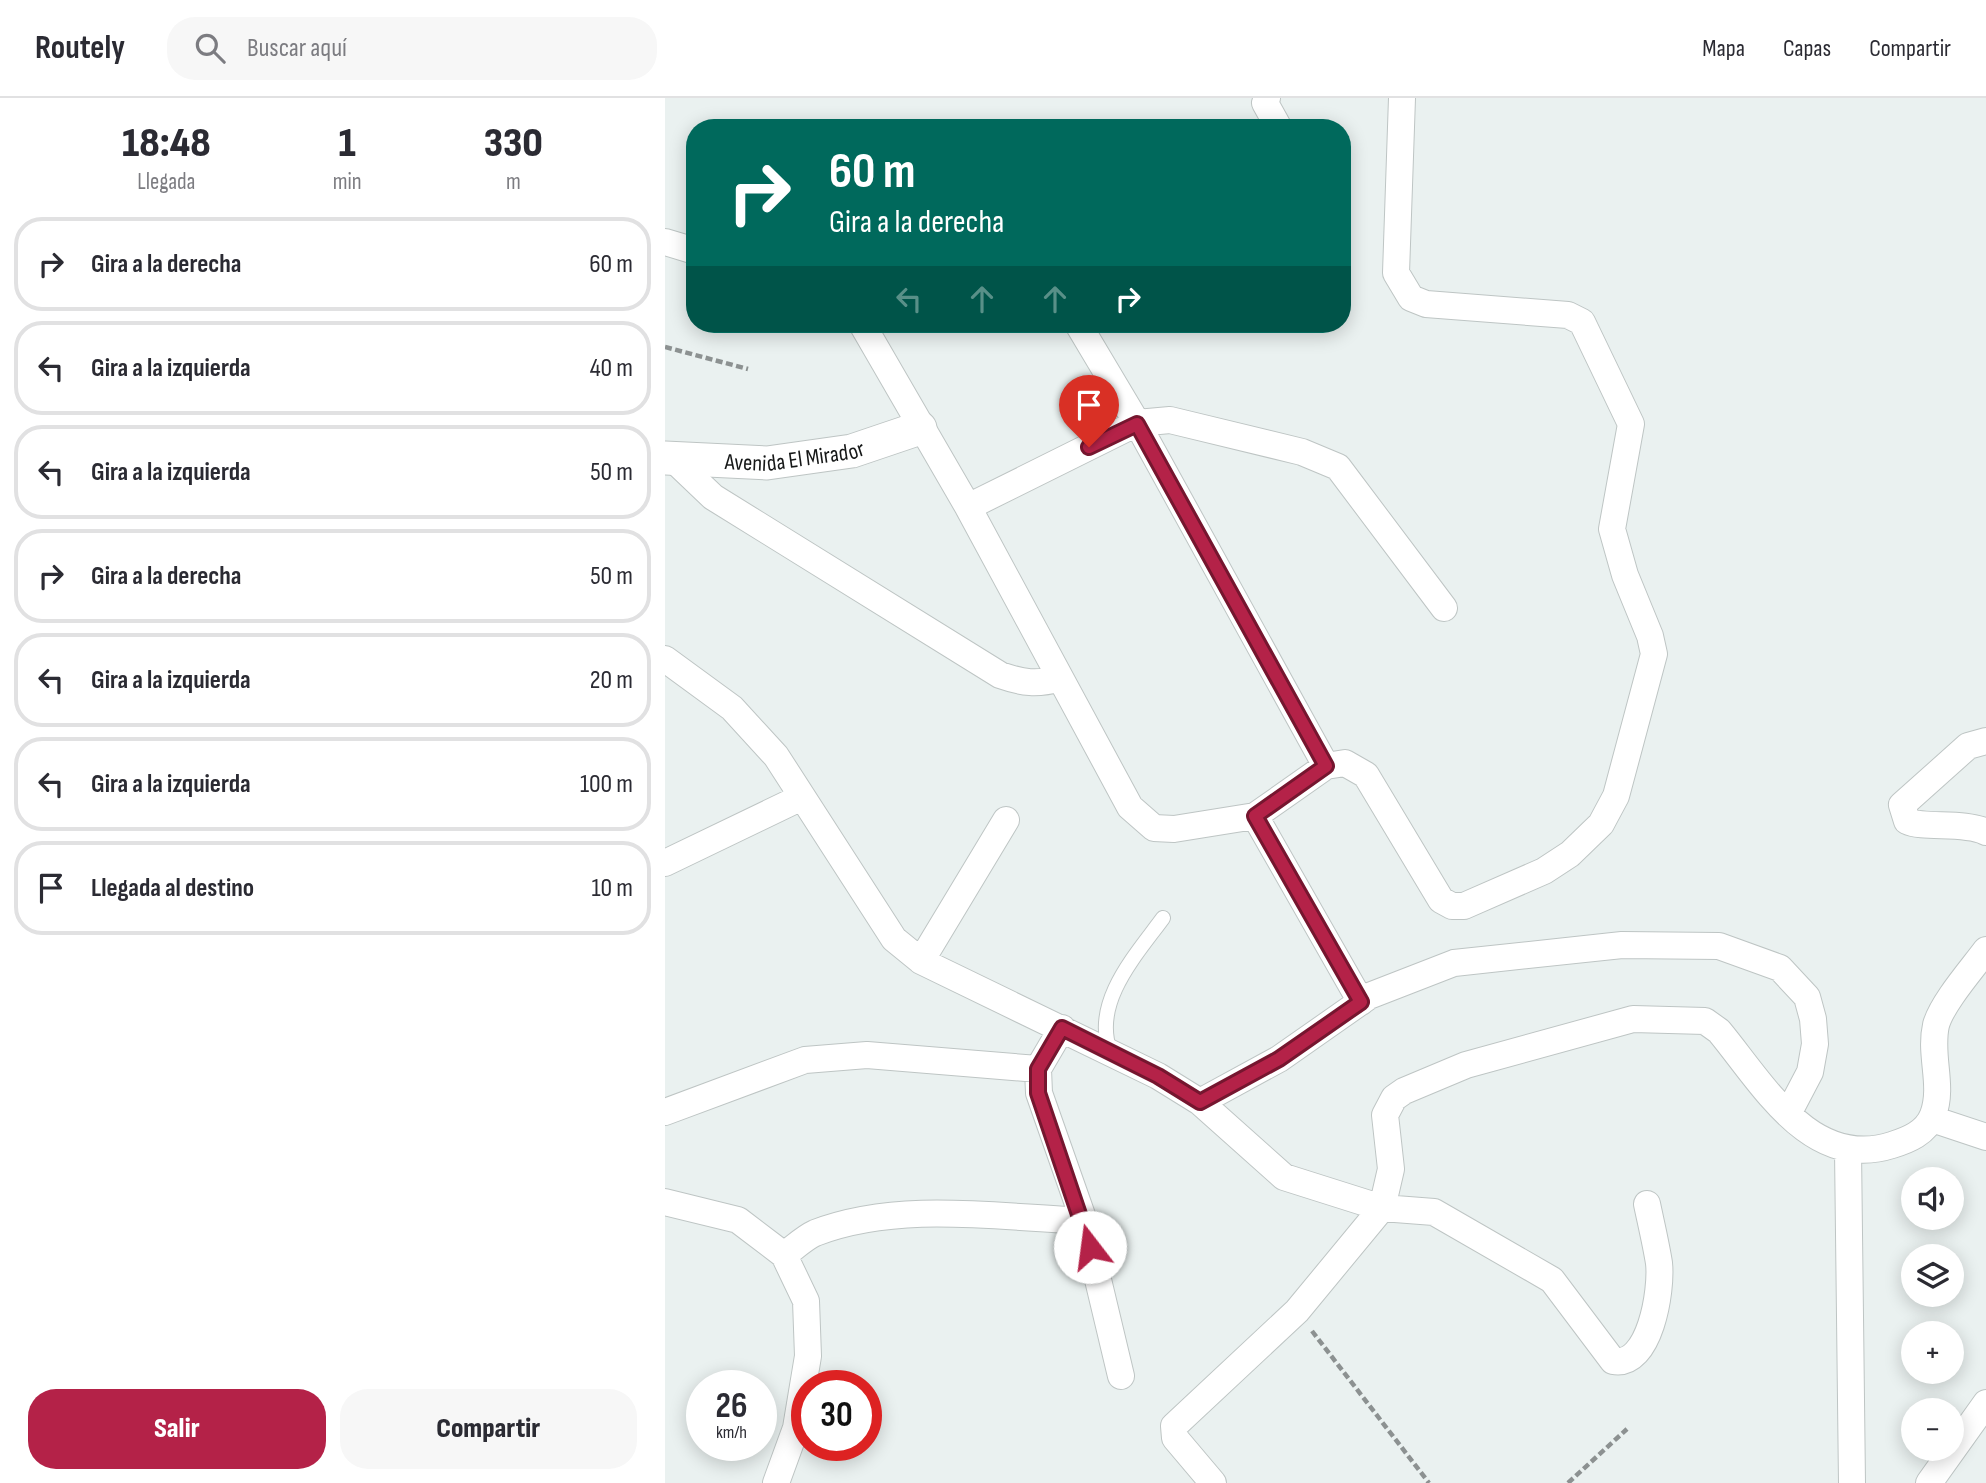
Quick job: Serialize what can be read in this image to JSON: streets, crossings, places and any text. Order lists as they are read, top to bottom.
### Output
{
  "streets": {
    "street": ["Avenida El Mirador"]
  },
  "page": {
    "header": "Routely",
    "search": "Buscar aquí",
    "nav": ["Mapa", "Capas", "Compartir"],
    "eta": [
      "18:48",
      "Llegada",
      "1",
      "min",
      "330",
      "m"
    ],
    "turn": ["60 m", "Gira a la derecha"],
    "list": [
      {
        "name": "Gira a la derecha",
        "value": "60 m"
      },
      {
        "name": "Gira a la izquierda",
        "value": "40 m"
      },
      {
        "name": "Gira a la izquierda",
        "value": "50 m"
      },
      {
        "name": "Gira a la derecha",
        "value": "50 m"
      },
      {
        "name": "Gira a la izquierda",
        "value": "20 m"
      },
      {
        "name": "Gira a la izquierda",
        "value": "100 m"
      },
      {
        "name": "Llegada al destino",
        "value": "10 m"
      }
    ],
    "map_buttons": ["+", "−"],
    "speed": "26 km/h",
    "limit": "30",
    "buttons": ["Salir", "Compartir"]
  }
}
